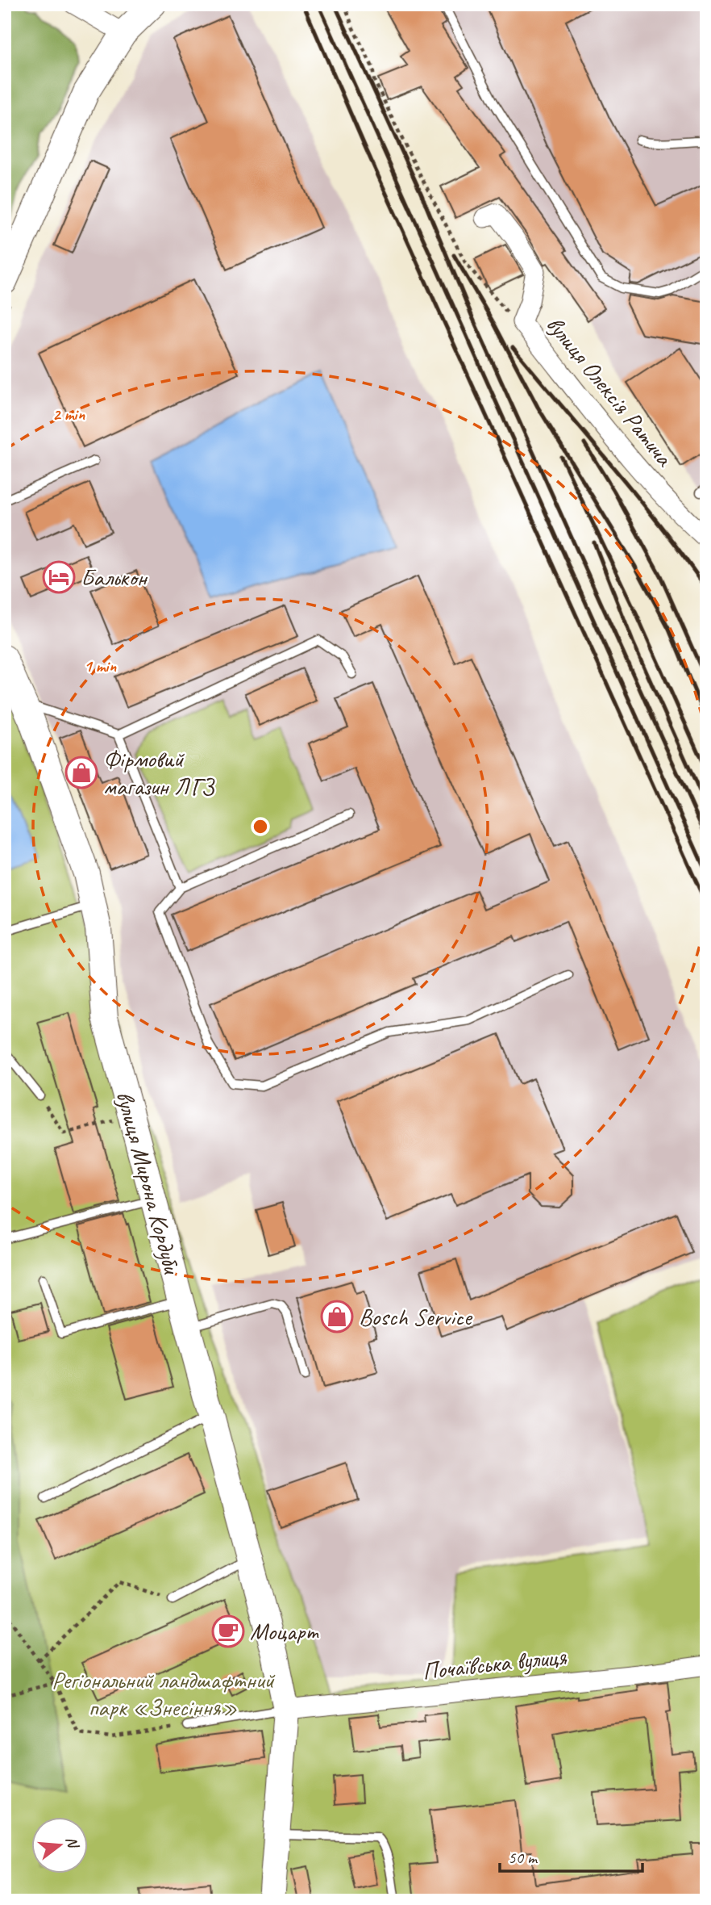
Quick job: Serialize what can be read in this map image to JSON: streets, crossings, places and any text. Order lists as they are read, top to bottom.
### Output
{
  "streets": {
    "street": ["вулиця Олексія Ратича", "вулиця Мирона Кордуби", "Почаївська вулиця"]
  },
  "crossings": [
    ["вулиця Мирона Кордуби", "Почаївська вулиця"]
  ],
  "parks": ["Регіональний ландшафтний парк «Знесіння»"],
  "places": {
    "hotel": ["Балькон"],
    "shop": ["Фірмовий магазин ЛГЗ", "Bosch Service"],
    "cafe": ["Моцарт"]
  },
  "scale_bar": "50 m",
  "north": "right",
  "rings": ["2 min", "1 min"]
}
